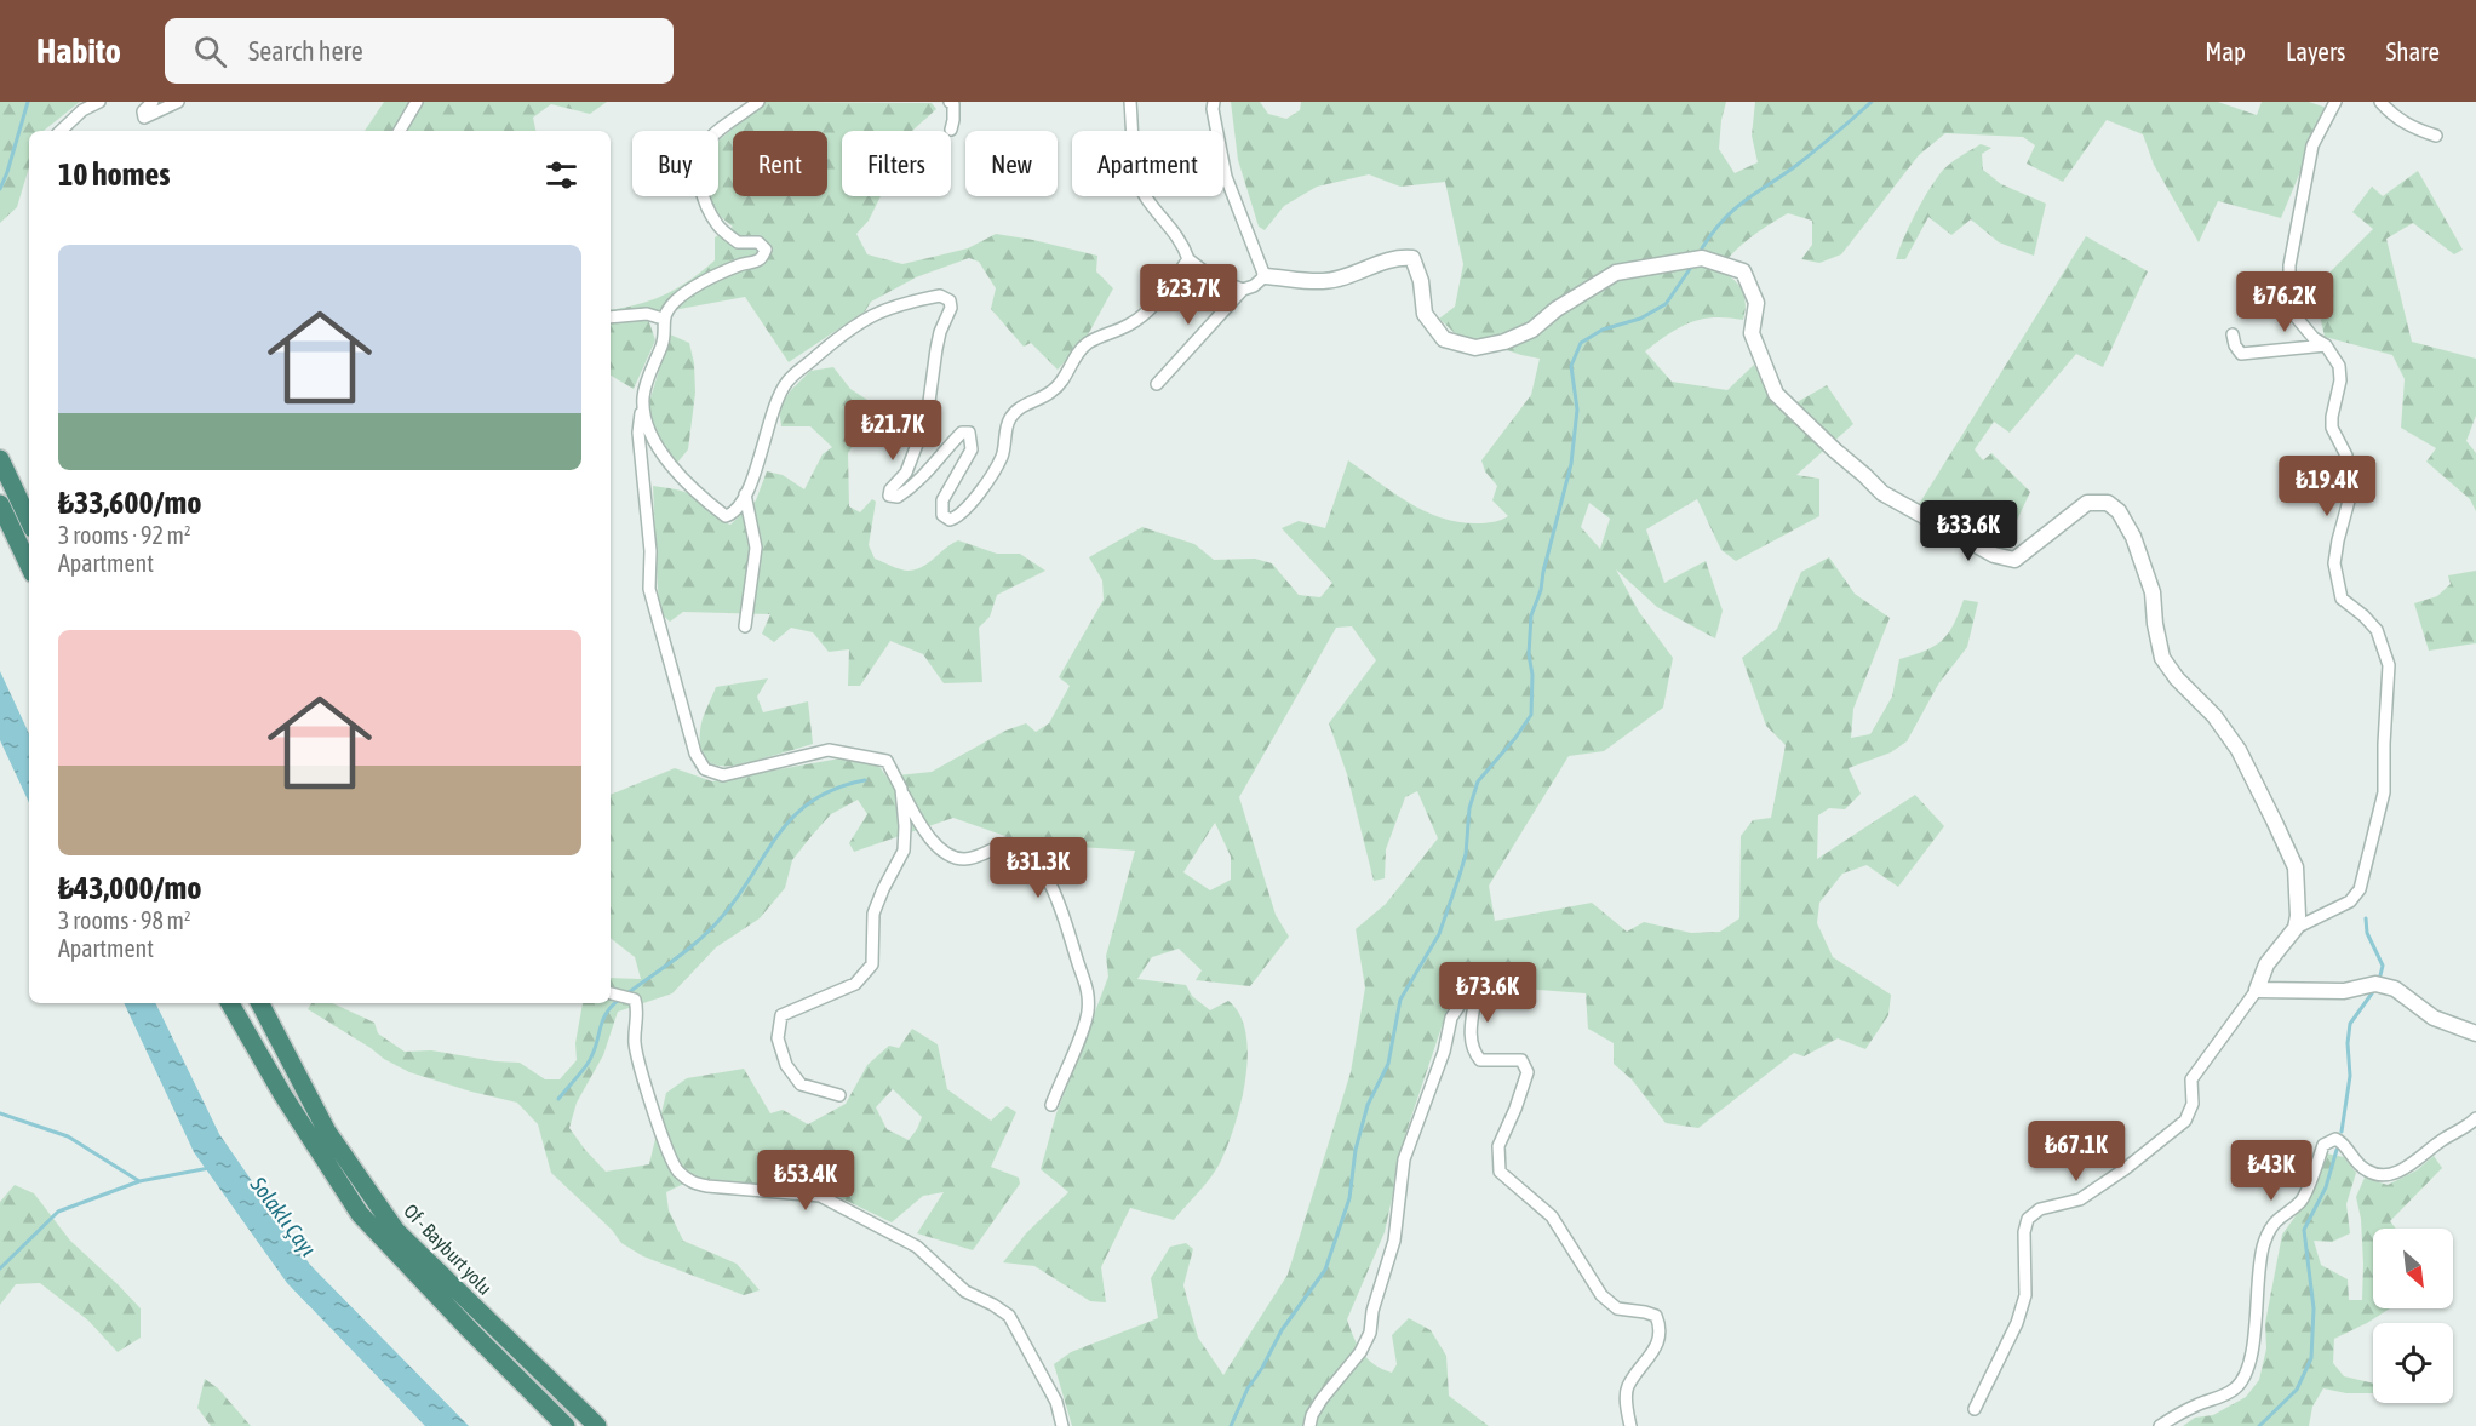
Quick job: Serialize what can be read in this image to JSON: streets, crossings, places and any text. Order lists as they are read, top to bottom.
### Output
{
  "streets": {
    "highway": ["Of - Bayburt yolu"]
  },
  "water": ["Solaklı Çayı"],
  "north": "bottom right",
  "page": {
    "header": "Habito",
    "search": "Search here",
    "nav": ["Map", "Layers", "Share"],
    "chip": [
      "Buy",
      "Rent",
      "Filters",
      "New",
      "Apartment"
    ],
    "heading": "10 homes",
    "list": [
      {
        "name": "₺33,600/mo",
        "note": "3 rooms · 92 m² · Apartment"
      },
      {
        "name": "₺43,000/mo",
        "note": "3 rooms · 98 m² · Apartment"
      }
    ],
    "price": [
      "₺23.7K",
      "₺76.2K",
      "₺21.7K",
      "₺19.4K",
      "₺33.6K",
      "₺31.3K",
      "₺73.6K",
      "₺67.1K",
      "₺43K",
      "₺53.4K"
    ]
  }
}
